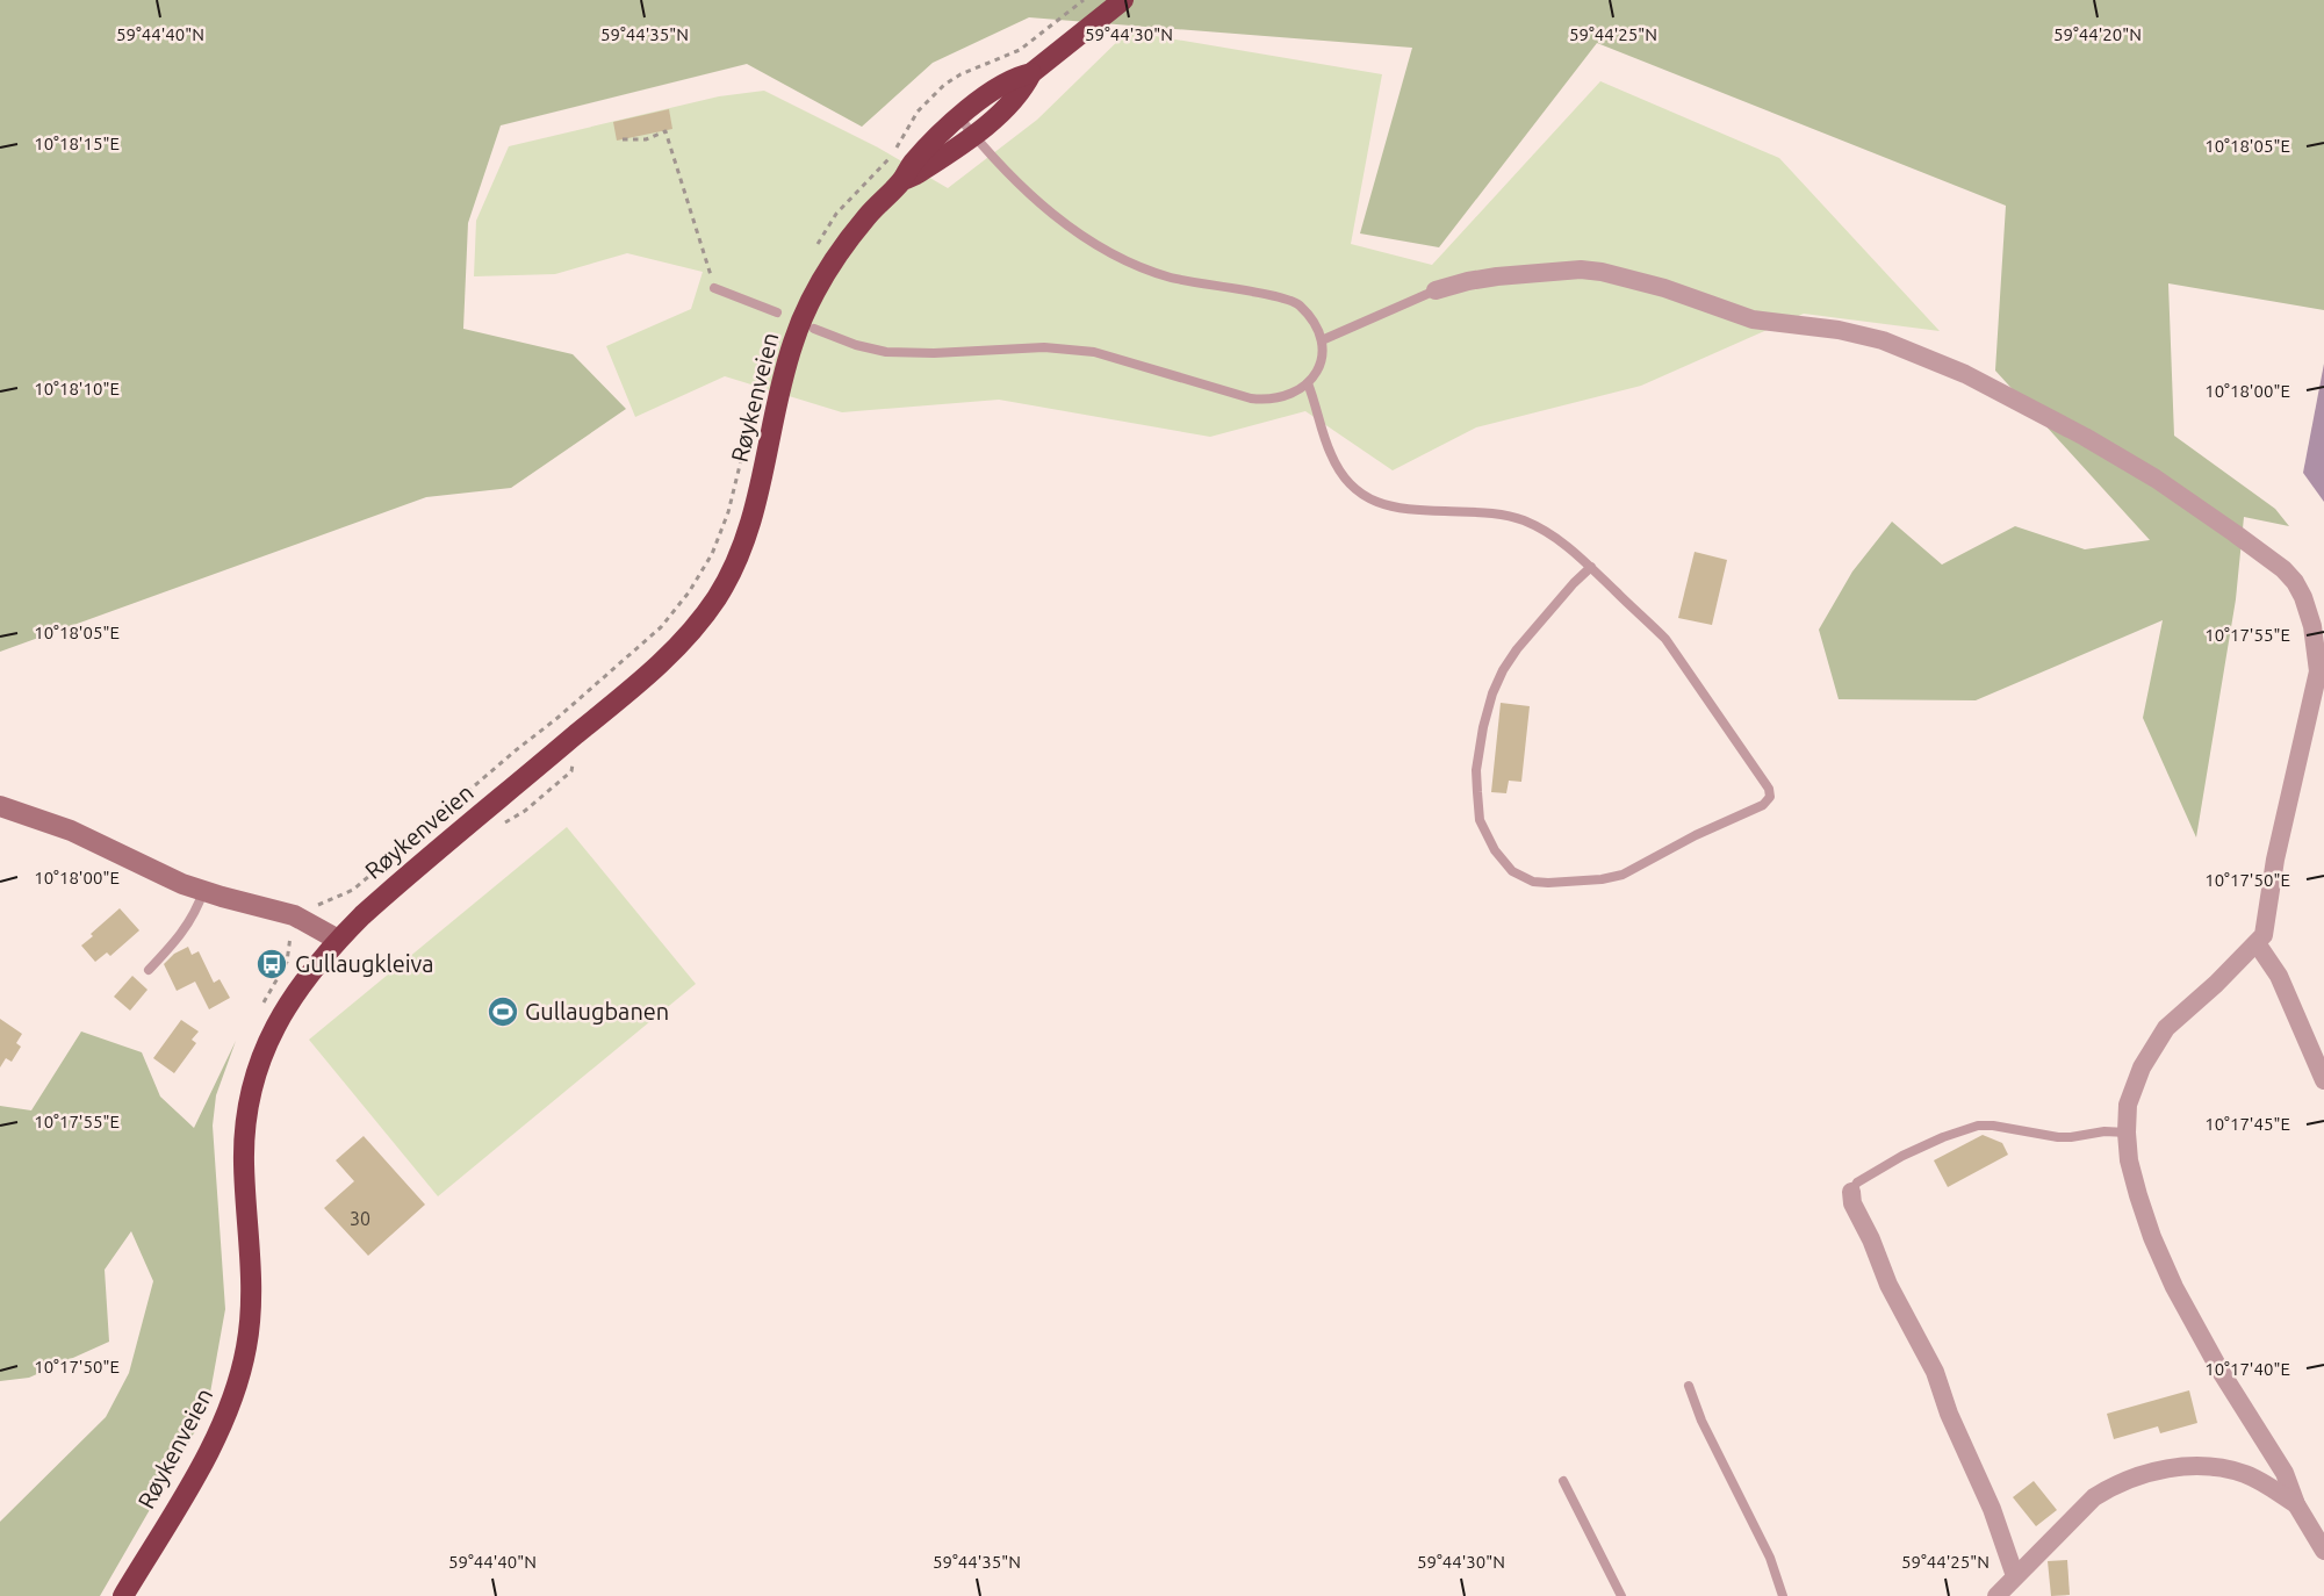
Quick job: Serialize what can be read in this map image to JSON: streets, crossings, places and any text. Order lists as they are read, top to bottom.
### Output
{
  "streets": {
    "highway": ["Røykenveien"]
  },
  "places": {
    "bus stop": ["Gullaugkleiva"],
    "sports": ["Gullaugbanen"]
  },
  "house_numbers": ["30"],
  "coordinates": [
    "59°44'40\"N",
    "59°44'35\"N",
    "59°44'30\"N",
    "59°44'25\"N",
    "59°44'20\"N",
    "10°18'15\"E",
    "10°18'05\"E",
    "10°18'10\"E",
    "10°18'00\"E",
    "10°17'55\"E",
    "10°17'50\"E",
    "10°17'45\"E",
    "10°17'40\"E"
  ]
}
